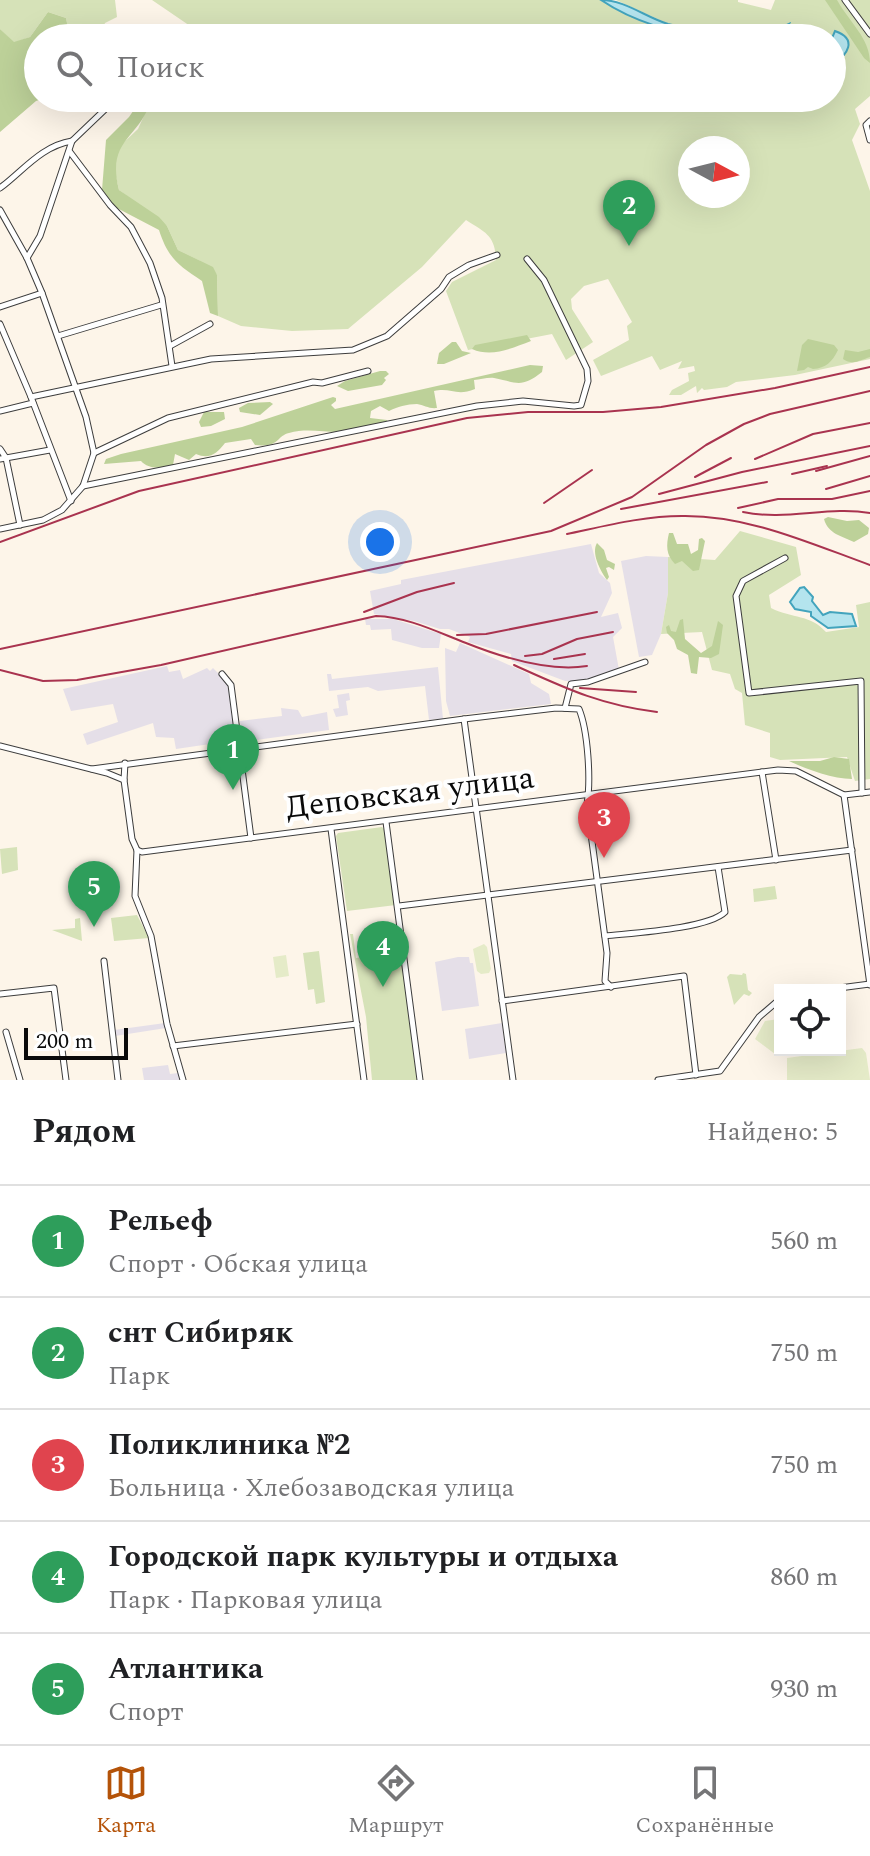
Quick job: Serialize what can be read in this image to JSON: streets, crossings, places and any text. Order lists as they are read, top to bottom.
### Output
{
  "streets": {
    "street": ["Деповская улица"]
  },
  "scale_bar": "200 m",
  "north": "right",
  "page": {
    "search": "Поиск",
    "pins": [
      "2",
      "1",
      "3",
      "5",
      "4"
    ],
    "scale": "200 m",
    "heading": ["Рядом", "Найдено: 5"],
    "list": [
      {
        "mark": "1",
        "name": "Рельеф",
        "note": "Спорт · Обская улица",
        "value": "560 m"
      },
      {
        "mark": "2",
        "name": "снт Сибиряк",
        "note": "Парк",
        "value": "750 m"
      },
      {
        "mark": "3",
        "name": "Поликлиника №2",
        "note": "Больница · Хлебозаводская улица",
        "value": "750 m"
      },
      {
        "mark": "4",
        "name": "Городской парк культуры и отдыха",
        "note": "Парк · Парковая улица",
        "value": "860 m"
      },
      {
        "mark": "5",
        "name": "Атлантика",
        "note": "Спорт",
        "value": "930 m"
      }
    ],
    "nav": ["Карта", "Маршрут", "Сохранённые"]
  }
}
